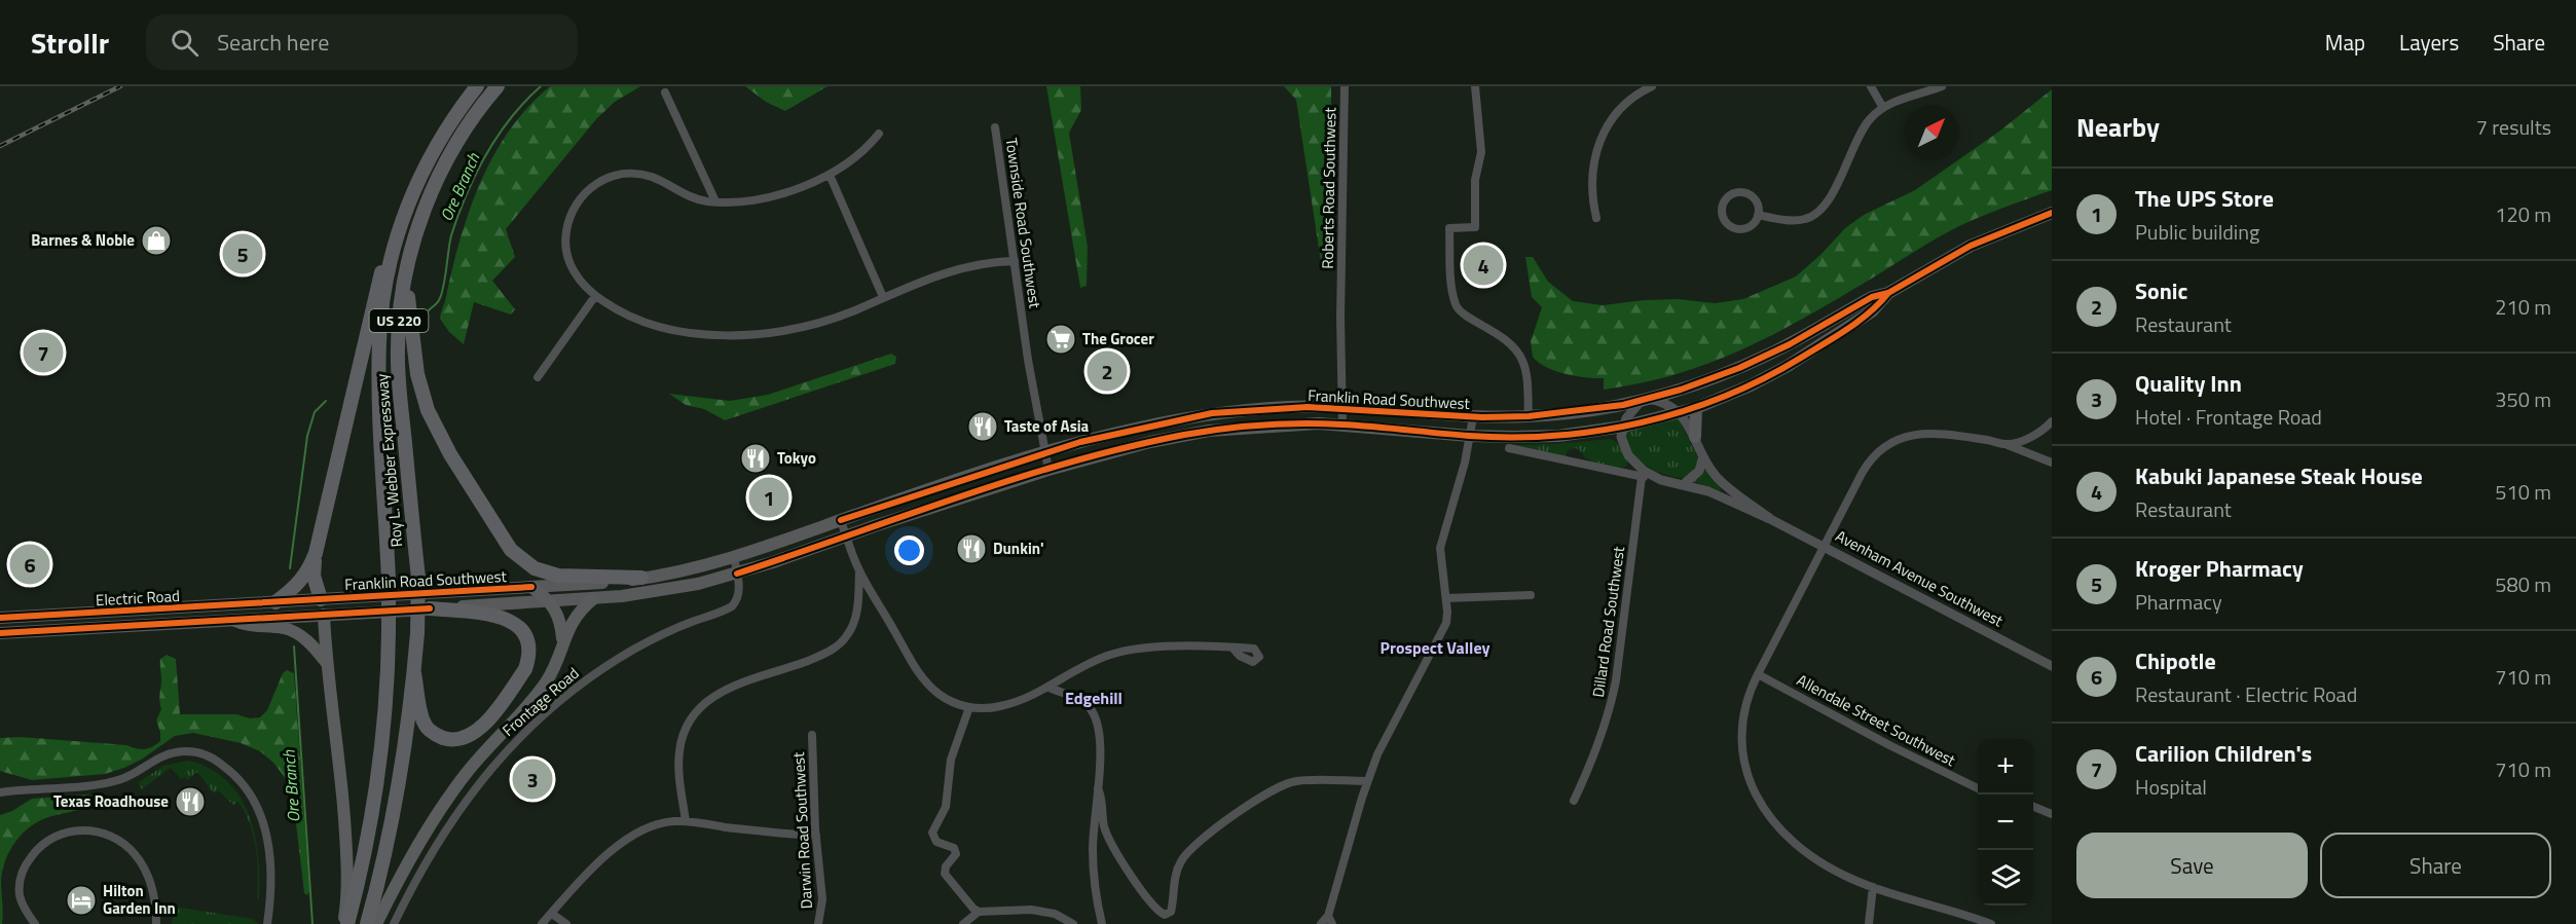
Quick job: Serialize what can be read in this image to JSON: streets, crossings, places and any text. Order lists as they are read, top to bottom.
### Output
{
  "streets": {
    "highway": ["US 220", "Roy L. Webber Expressway"],
    "main road": ["Franklin Road Southwest", "Electric Road"],
    "street": [
      "Roberts Road Southwest",
      "Townside Road Southwest",
      "Avenham Avenue Southwest",
      "Dillard Road Southwest",
      "Frontage Road",
      "Allendale Street Southwest",
      "Darwin Road Southwest"
    ]
  },
  "crossings": [
    ["Roberts Road Southwest", "Franklin Road Southwest"],
    ["Townside Road Southwest", "Franklin Road Southwest"],
    ["Franklin Road Southwest", "Avenham Avenue Southwest"],
    ["Franklin Road Southwest", "Electric Road"],
    ["Franklin Road Southwest", "Frontage Road"],
    ["Avenham Avenue Southwest", "Dillard Road Southwest"]
  ],
  "districts": ["Prospect Valley", "Edgehill"],
  "water": ["Ore Branch"],
  "places": {
    "shop": ["Barnes & Noble"],
    "supermarket": ["The Grocer"],
    "restaurant": [
      "Taste of Asia",
      "Tokyo",
      "Dunkin'",
      "Texas Roadhouse"
    ],
    "hotel": ["Hilton Garden Inn"]
  },
  "north": "top right",
  "page": {
    "header": "Strollr",
    "search": "Search here",
    "nav": ["Map", "Layers", "Share"],
    "heading": ["Nearby", "7 results"],
    "list": [
      {
        "mark": "1",
        "name": "The UPS Store",
        "note": "Public building",
        "value": "120 m"
      },
      {
        "mark": "2",
        "name": "Sonic",
        "note": "Restaurant",
        "value": "210 m"
      },
      {
        "mark": "3",
        "name": "Quality Inn",
        "note": "Hotel · Frontage Road",
        "value": "350 m"
      },
      {
        "mark": "4",
        "name": "Kabuki Japanese Steak House",
        "note": "Restaurant",
        "value": "510 m"
      },
      {
        "mark": "5",
        "name": "Kroger Pharmacy",
        "note": "Pharmacy",
        "value": "580 m"
      },
      {
        "mark": "6",
        "name": "Chipotle",
        "note": "Restaurant · Electric Road",
        "value": "710 m"
      },
      {
        "mark": "7",
        "name": "Carilion Children's",
        "note": "Hospital",
        "value": "710 m"
      }
    ],
    "pins": [
      "5",
      "4",
      "7",
      "2",
      "1",
      "6",
      "3"
    ],
    "map_buttons": ["+", "−"],
    "buttons": ["Save", "Share"]
  }
}
